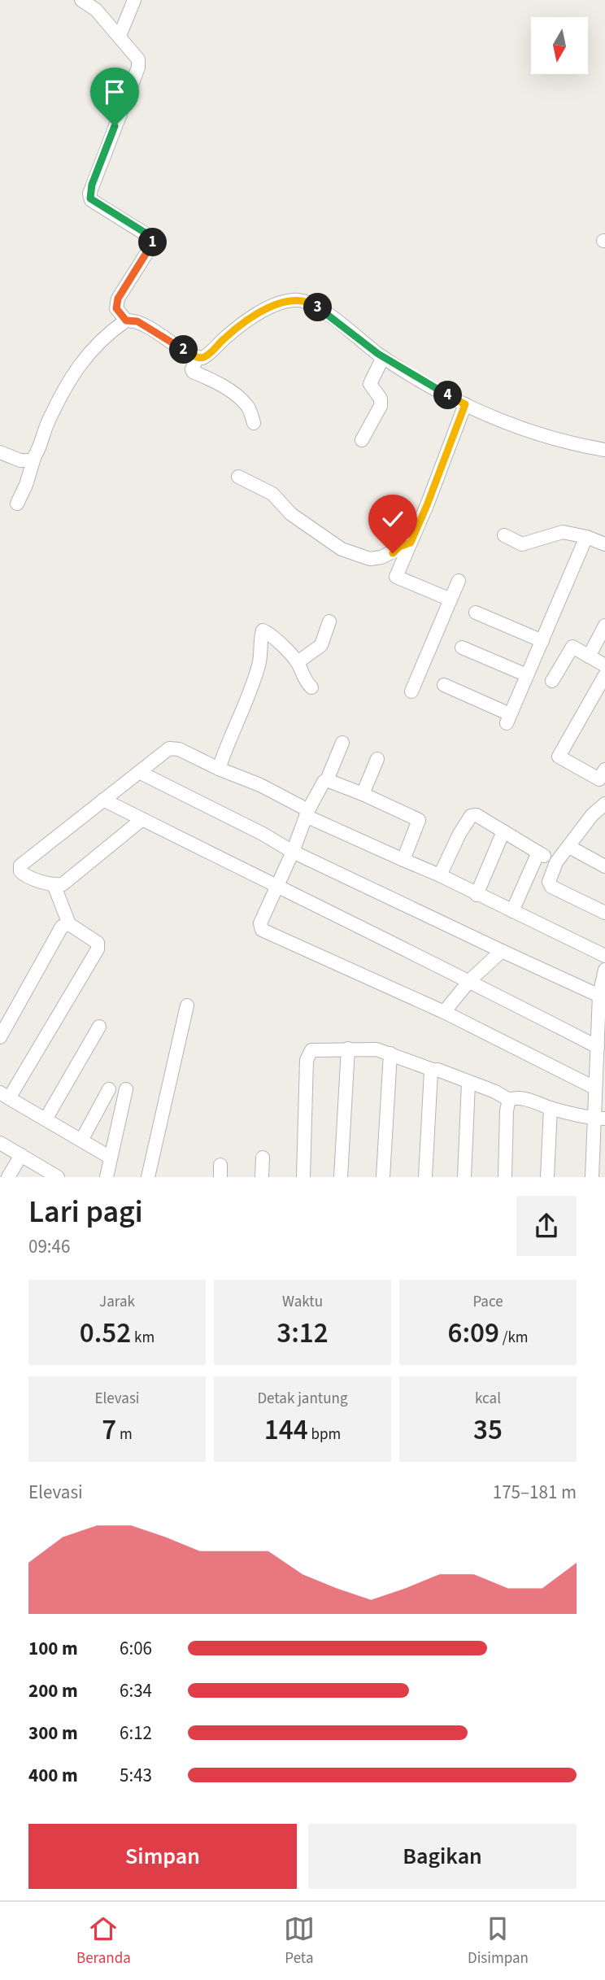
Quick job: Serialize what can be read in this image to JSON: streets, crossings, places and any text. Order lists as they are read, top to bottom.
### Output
{
  "north": "bottom",
  "page": {
    "pins": [
      "1",
      "3",
      "2",
      "4"
    ],
    "heading": ["Lari pagi", "09:46"],
    "stats": [
      ["Jarak", "0.52 km"],
      ["Waktu", "3:12"],
      ["Pace", "6:09 /km"],
      ["Elevasi", "7 m"],
      ["Detak jantung", "144 bpm"],
      ["kcal", "35"]
    ],
    "chart": ["Elevasi", "175–181 m"],
    "list": [
      {
        "name": "100 m",
        "note": "6:06"
      },
      {
        "name": "200 m",
        "note": "6:34"
      },
      {
        "name": "300 m",
        "note": "6:12"
      },
      {
        "name": "400 m",
        "note": "5:43"
      }
    ],
    "buttons": ["Simpan", "Bagikan"],
    "tabs": ["Beranda", "Peta", "Disimpan"]
  }
}
